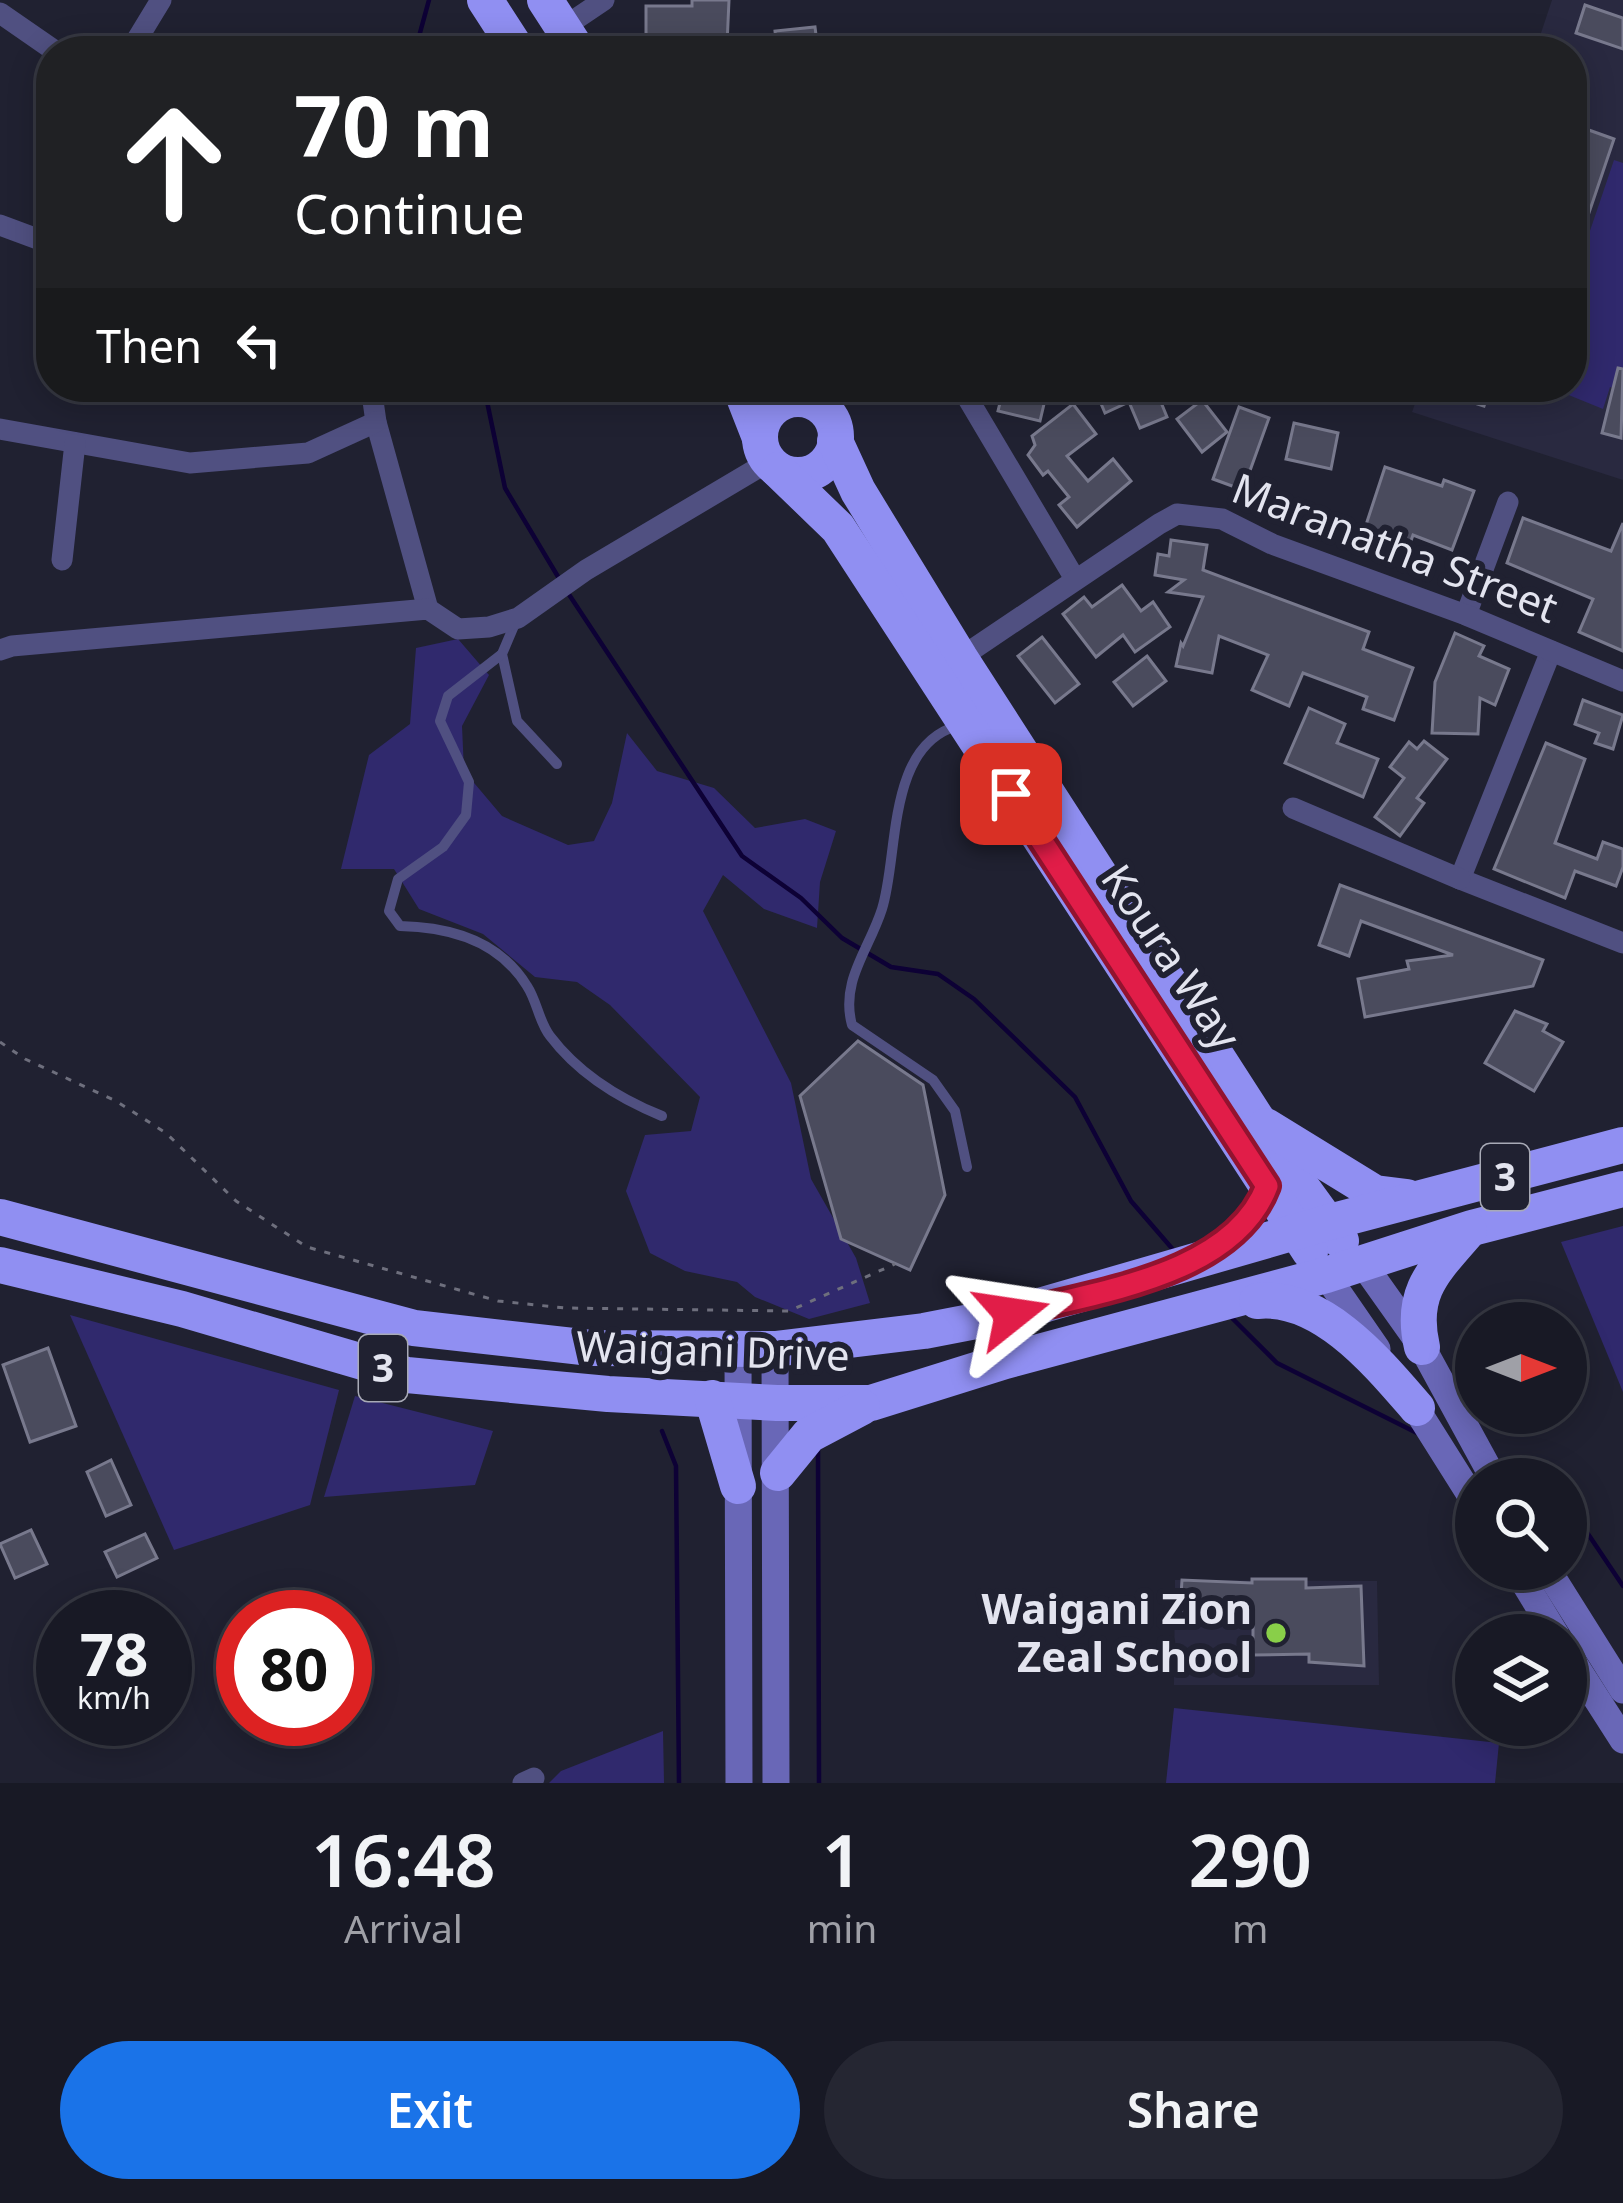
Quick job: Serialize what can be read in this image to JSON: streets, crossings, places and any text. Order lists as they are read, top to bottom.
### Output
{
  "streets": {
    "highway": ["Koura Way", "3", "Waigani Drive"],
    "street": ["Maranatha Street"]
  },
  "crossings": [
    ["Maranatha Street", "Koura Way"],
    ["Koura Way", "Waigani Drive"]
  ],
  "places": ["Waigani Zion Zeal School"],
  "north": "right",
  "page": {
    "turn": ["70 m", "Continue"],
    "then": "Then",
    "speed": "78 km/h",
    "limit": "80",
    "eta": [
      "16:48",
      "Arrival",
      "1",
      "min",
      "290",
      "m"
    ],
    "buttons": ["Exit", "Share"]
  }
}
